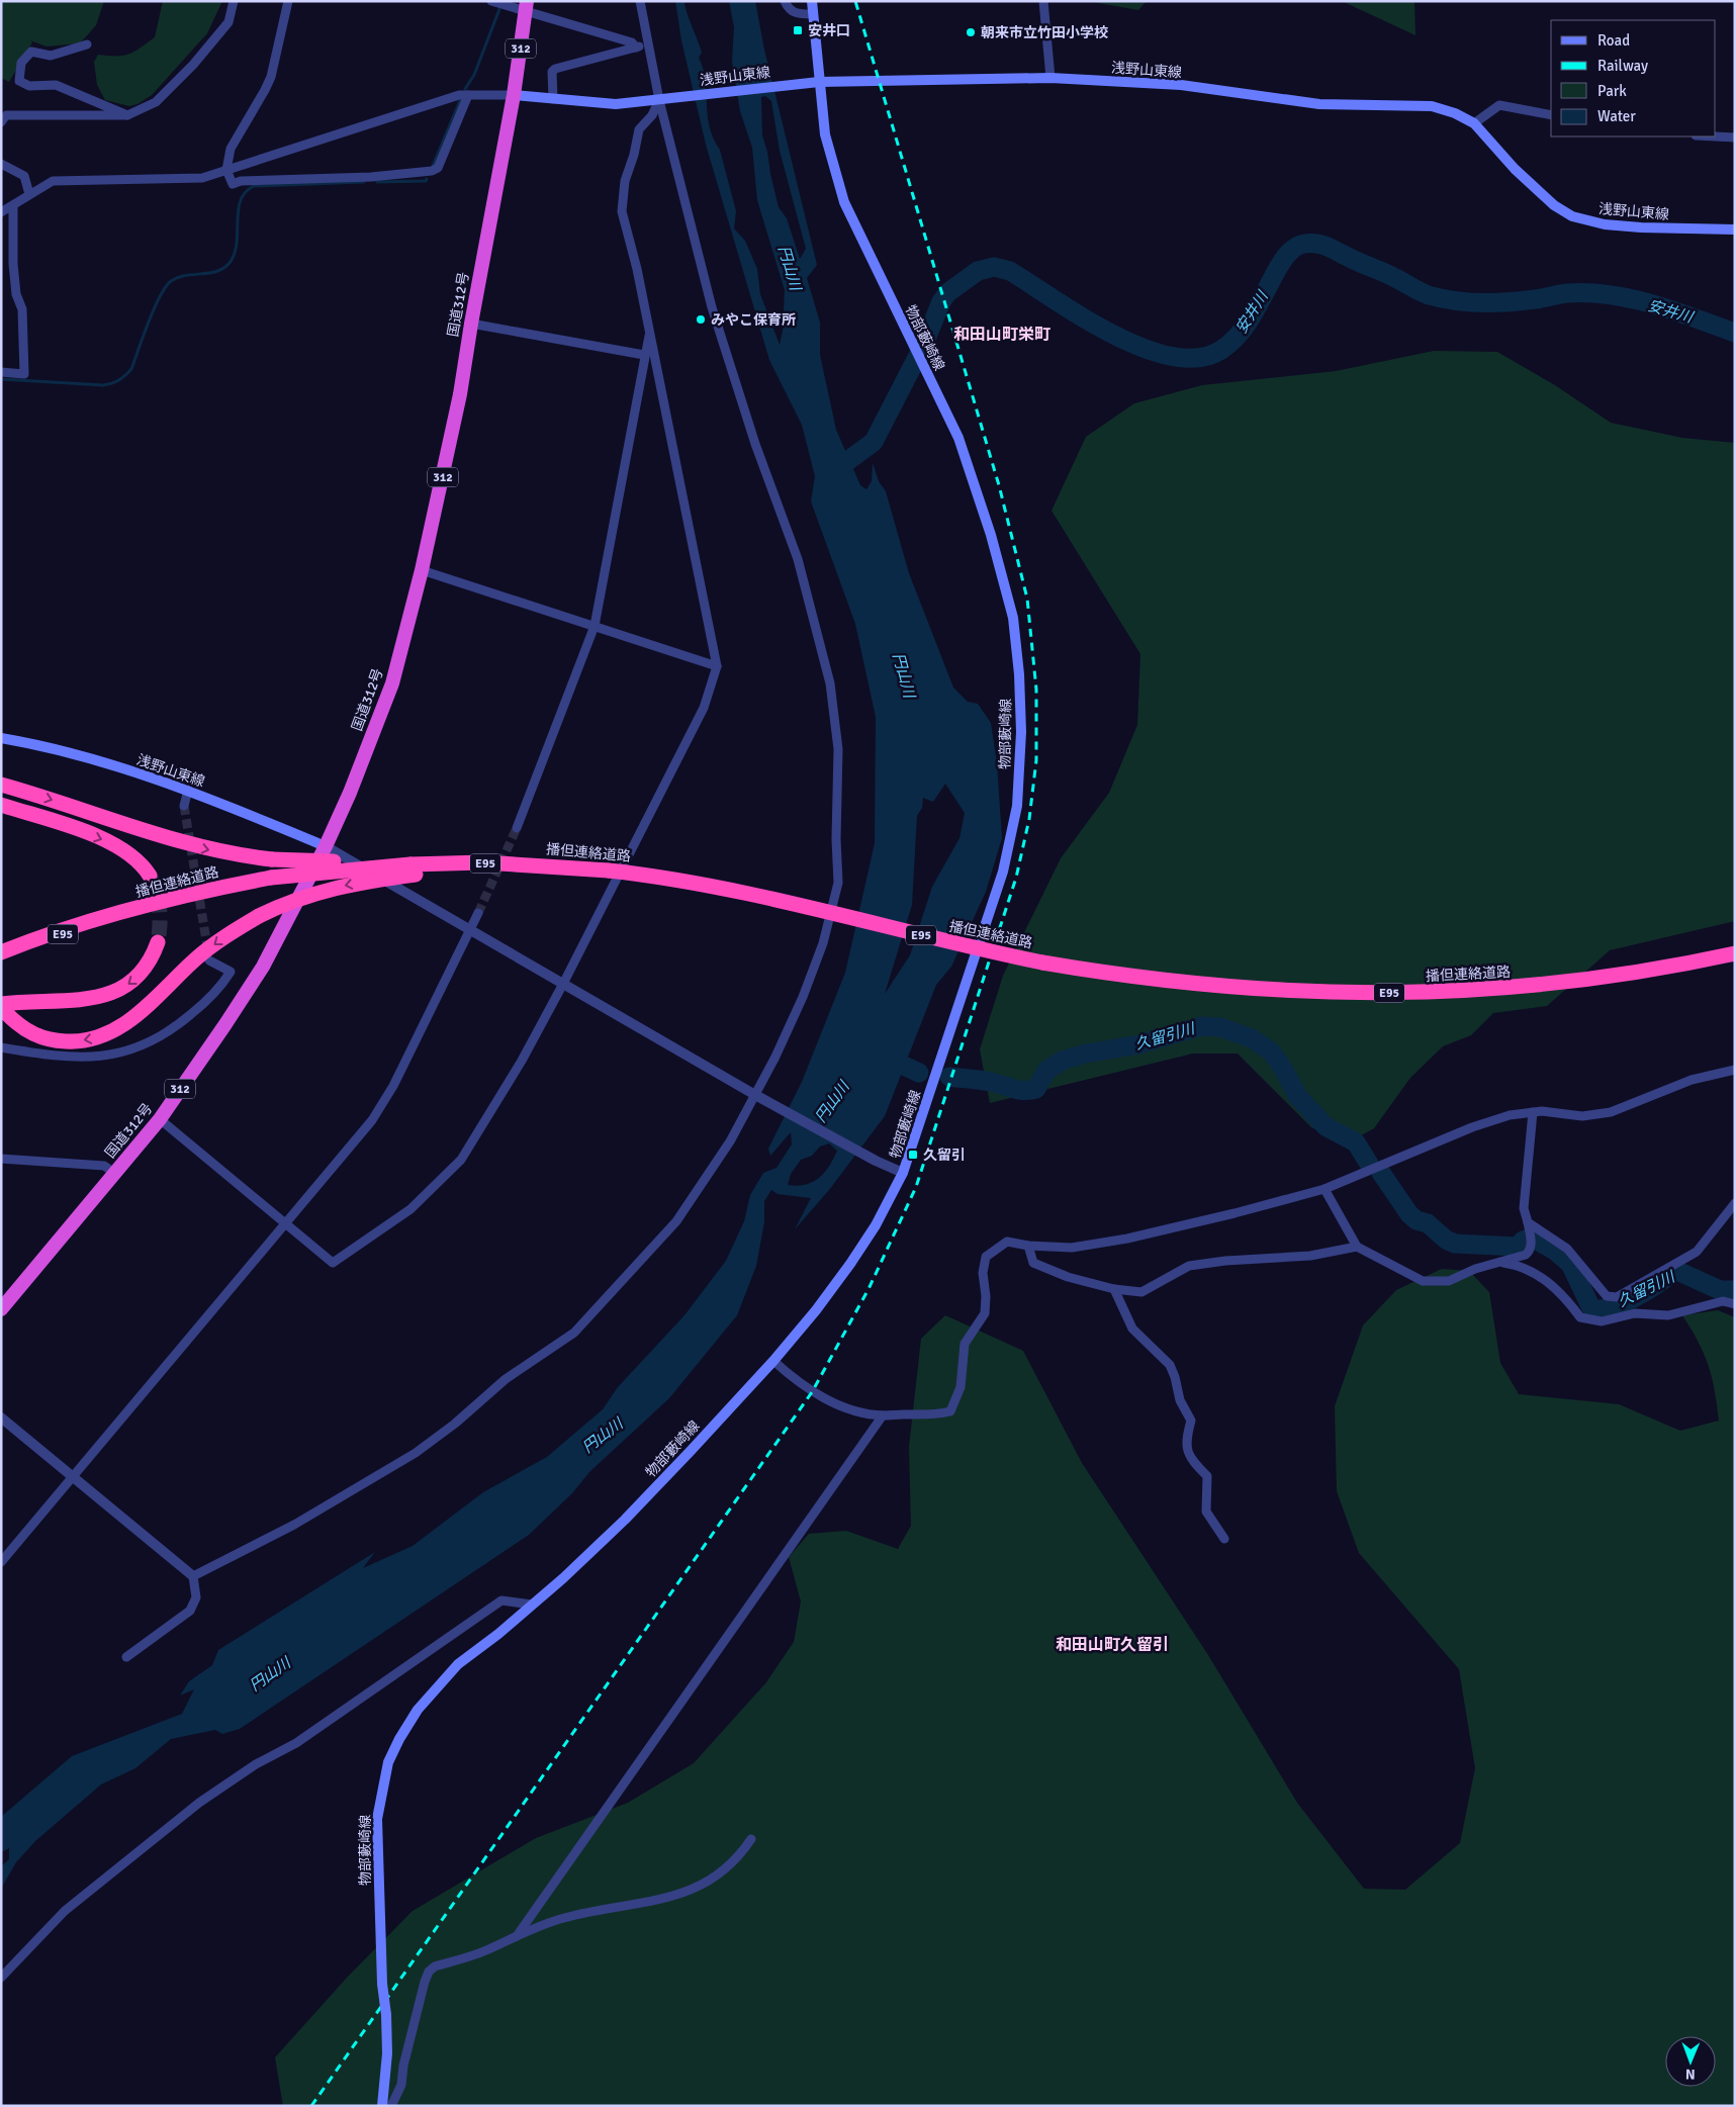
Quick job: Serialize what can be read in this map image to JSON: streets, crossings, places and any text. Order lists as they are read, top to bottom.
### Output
{
  "streets": {
    "highway": [
      "312",
      "国道312号",
      "播但連絡道路",
      "E95"
    ],
    "main road": ["浅野山東線", "物部藪崎線"]
  },
  "crossings": [
    ["浅野山東線", "国道312号"],
    ["浅野山東線", "物部藪崎線"]
  ],
  "districts": ["和田山町栄町", "和田山町久留引"],
  "water": ["円山川", "安井川", "久留引川"],
  "places": {
    "transit": ["安井口", "久留引"],
    "other": ["朝来市立竹田小学校", "みやこ保育所"]
  },
  "legend": [
    "Road",
    "Railway",
    "Park",
    "Water"
  ],
  "north": "bottom"
}
